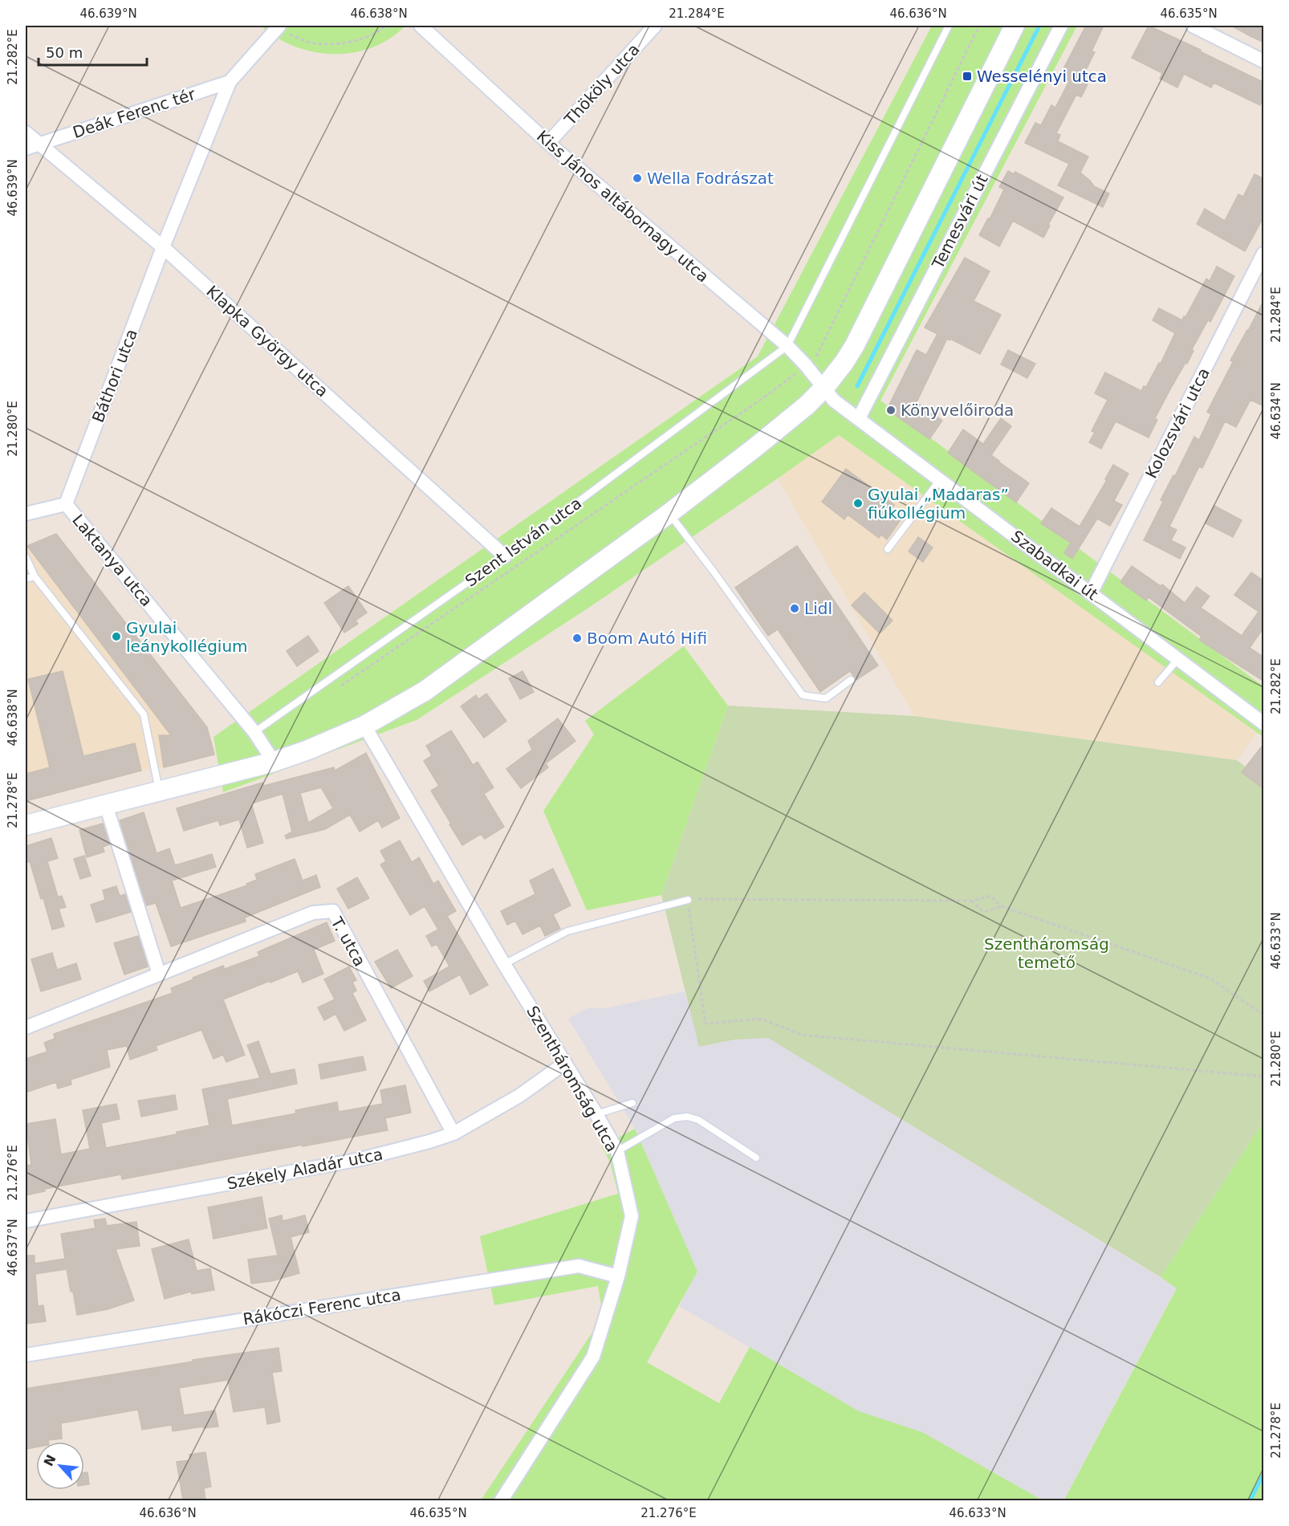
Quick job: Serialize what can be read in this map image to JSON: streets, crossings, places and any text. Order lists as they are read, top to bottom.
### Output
{
  "streets": {
    "street": [
      "Thököly utca",
      "Deák Ferenc tér",
      "Kiss János altábornagy utca",
      "Temesvári út",
      "Klapka György utca",
      "Báthori utca",
      "Kolozsvári utca",
      "Laktanya utca",
      "Szabadkai út",
      "T. utca",
      "Szentháromság utca",
      "Székely Aladár utca",
      "Rákóczi Ferenc utca"
    ],
    "lane": ["Szent István utca"]
  },
  "crossings": [
    ["Thököly utca", "Kiss János altábornagy utca"],
    ["Deák Ferenc tér", "Klapka György utca"],
    ["Deák Ferenc tér", "Báthori utca"],
    ["Kiss János altábornagy utca", "Szent István utca"],
    ["Kiss János altábornagy utca", "Szabadkai út"],
    ["Temesvári út", "Szabadkai út"],
    ["Klapka György utca", "Báthori utca"],
    ["Klapka György utca", "Szent István utca"],
    ["Báthori utca", "Laktanya utca"],
    ["Kolozsvári utca", "Szabadkai út"],
    ["Szent István utca", "Laktanya utca"],
    ["T. utca", "Székely Aladár utca"],
    ["Szentháromság utca", "Székely Aladár utca"],
    ["Szentháromság utca", "Rákóczi Ferenc utca"]
  ],
  "parks": ["Szentháromság temető"],
  "places": {
    "transit": ["Wesselényi utca"],
    "other": [
      "Wella Fodrászat",
      "Könyvelőiroda",
      "Gyulai „Madaras” fiúkollégium",
      "Lidl",
      "Gyulai leánykollégium",
      "Boom Autó Hifi"
    ]
  },
  "scale_bar": "50 m",
  "north": "top left",
  "coordinates": [
    "46.639°N",
    "46.638°N",
    "21.284°E",
    "46.636°N",
    "46.635°N",
    "21.282°E",
    "46.634°N",
    "21.280°E",
    "21.278°E",
    "46.633°N",
    "21.276°E",
    "46.637°N"
  ]
}
